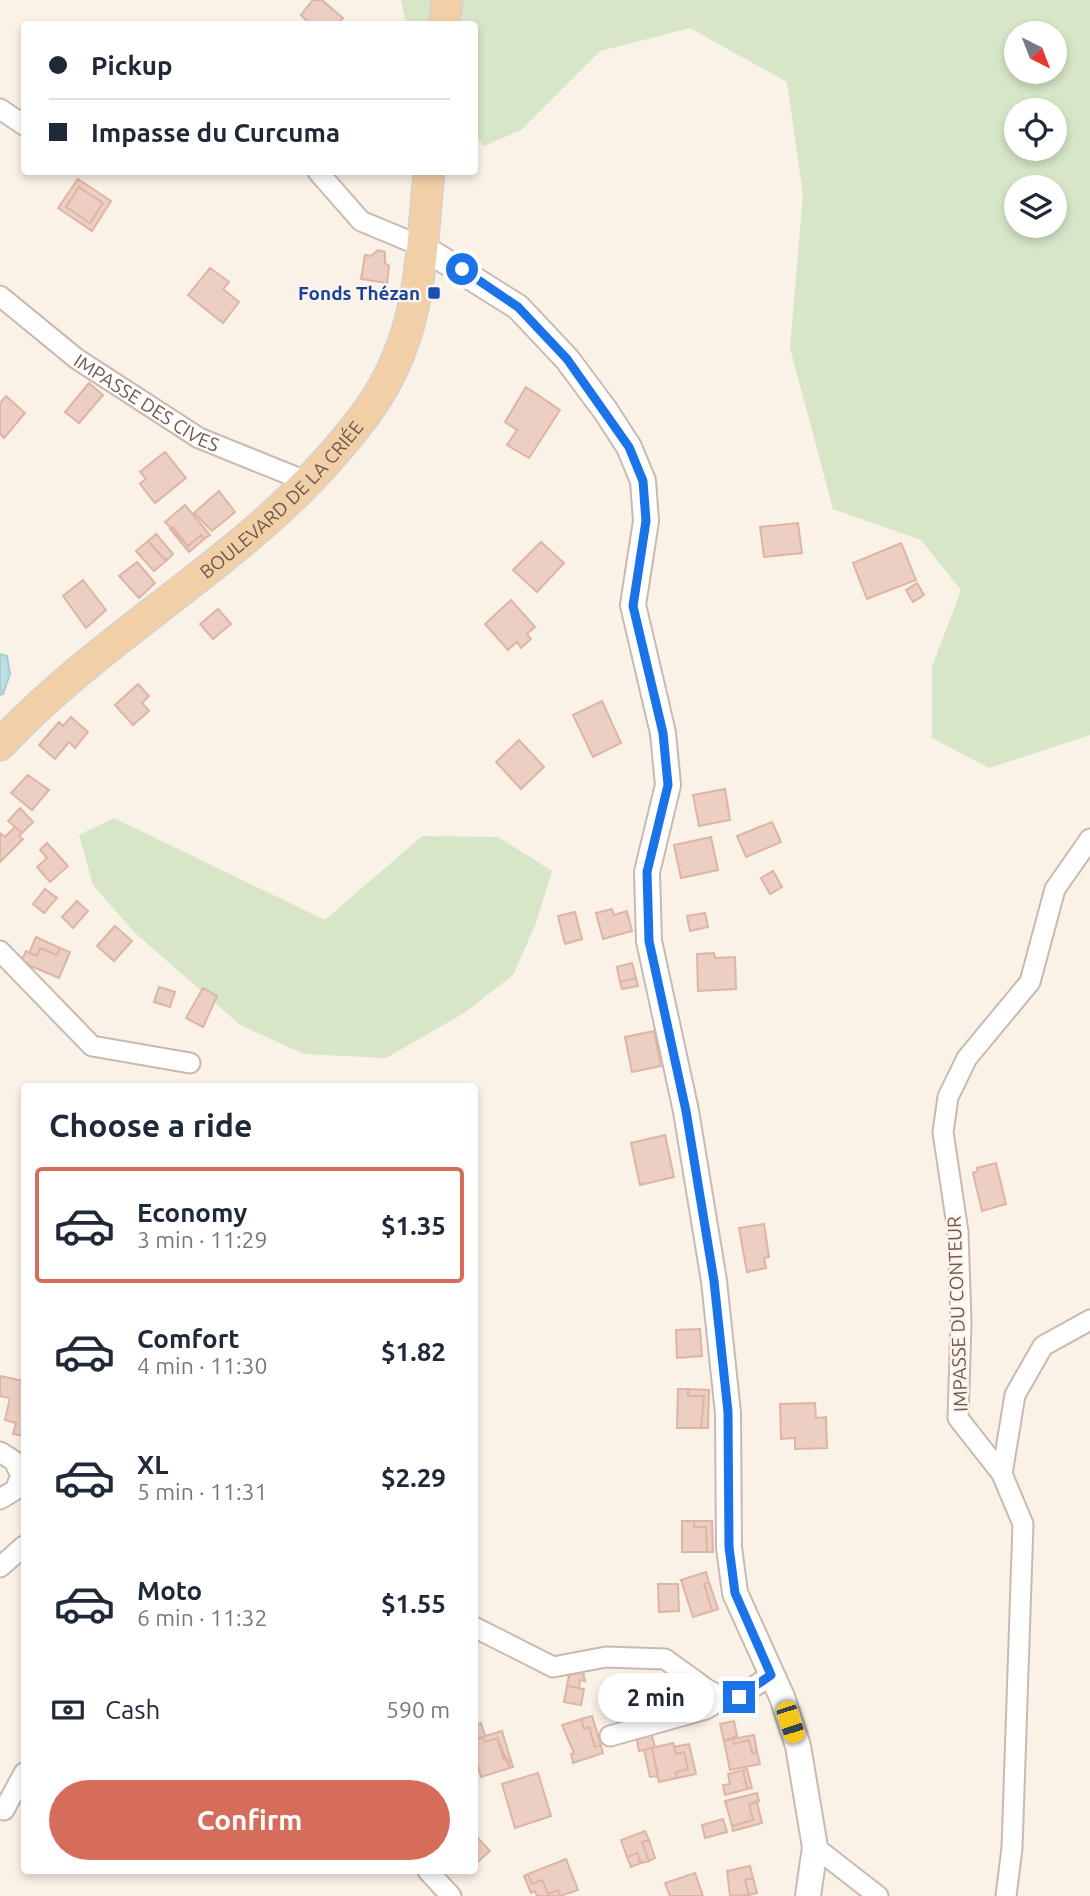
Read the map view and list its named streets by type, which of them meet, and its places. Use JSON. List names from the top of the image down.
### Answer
{
  "streets": {
    "main road": ["BOULEVARD DE LA CRIÉE"],
    "street": ["IMPASSE DES CIVES", "IMPASSE DU CONTEUR"]
  },
  "crossings": [
    ["IMPASSE DES CIVES", "BOULEVARD DE LA CRIÉE"]
  ],
  "places": {
    "transit": ["Fonds Thézan"]
  },
  "north": "bottom right",
  "page": {
    "banner": ["Pickup", "Impasse du Curcuma"],
    "heading": "Choose a ride",
    "list": [
      {
        "name": "Economy",
        "note": "3 min · 11:29",
        "value": "$1.35"
      },
      {
        "name": "Comfort",
        "note": "4 min · 11:30",
        "value": "$1.82"
      },
      {
        "name": "XL",
        "note": "5 min · 11:31",
        "value": "$2.29"
      },
      {
        "name": "Moto",
        "note": "6 min · 11:32",
        "value": "$1.55"
      }
    ],
    "pay": ["Cash", "590 m"],
    "bubble": "2 min",
    "buttons": "Confirm"
  }
}
